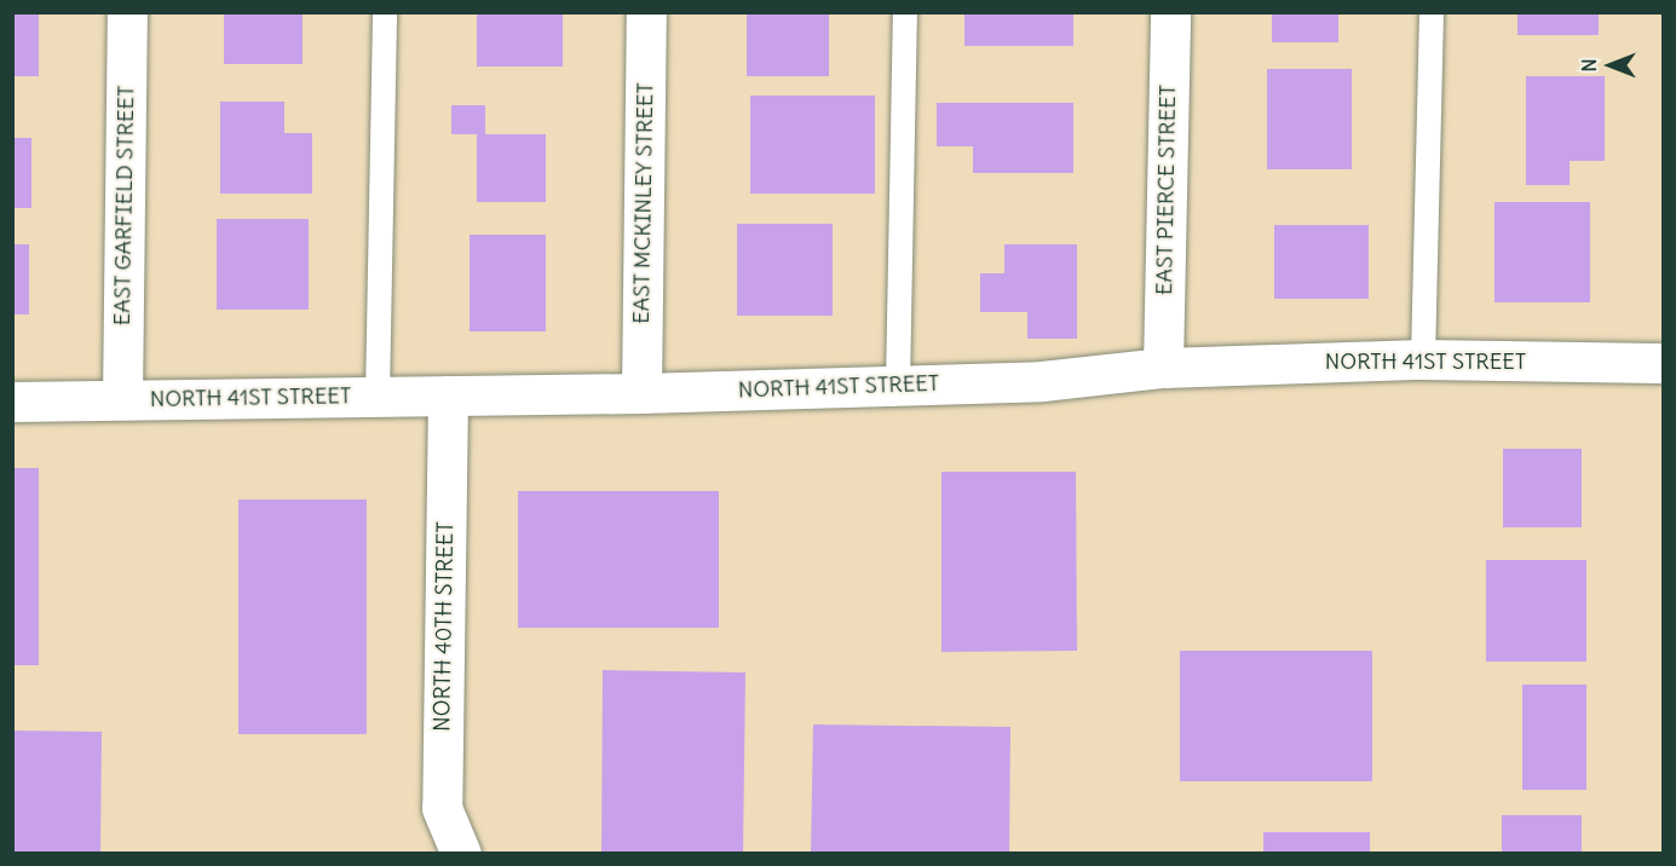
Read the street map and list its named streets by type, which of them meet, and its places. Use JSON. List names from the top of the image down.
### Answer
{
  "streets": {
    "street": [
      "EAST PIERCE STREET",
      "EAST MCKINLEY STREET",
      "EAST GARFIELD STREET",
      "NORTH 41ST STREET",
      "NORTH 40TH STREET"
    ]
  },
  "crossings": [
    ["EAST PIERCE STREET", "NORTH 41ST STREET"],
    ["EAST MCKINLEY STREET", "NORTH 41ST STREET"],
    ["EAST GARFIELD STREET", "NORTH 41ST STREET"],
    ["NORTH 41ST STREET", "NORTH 40TH STREET"]
  ],
  "north": "left"
}
